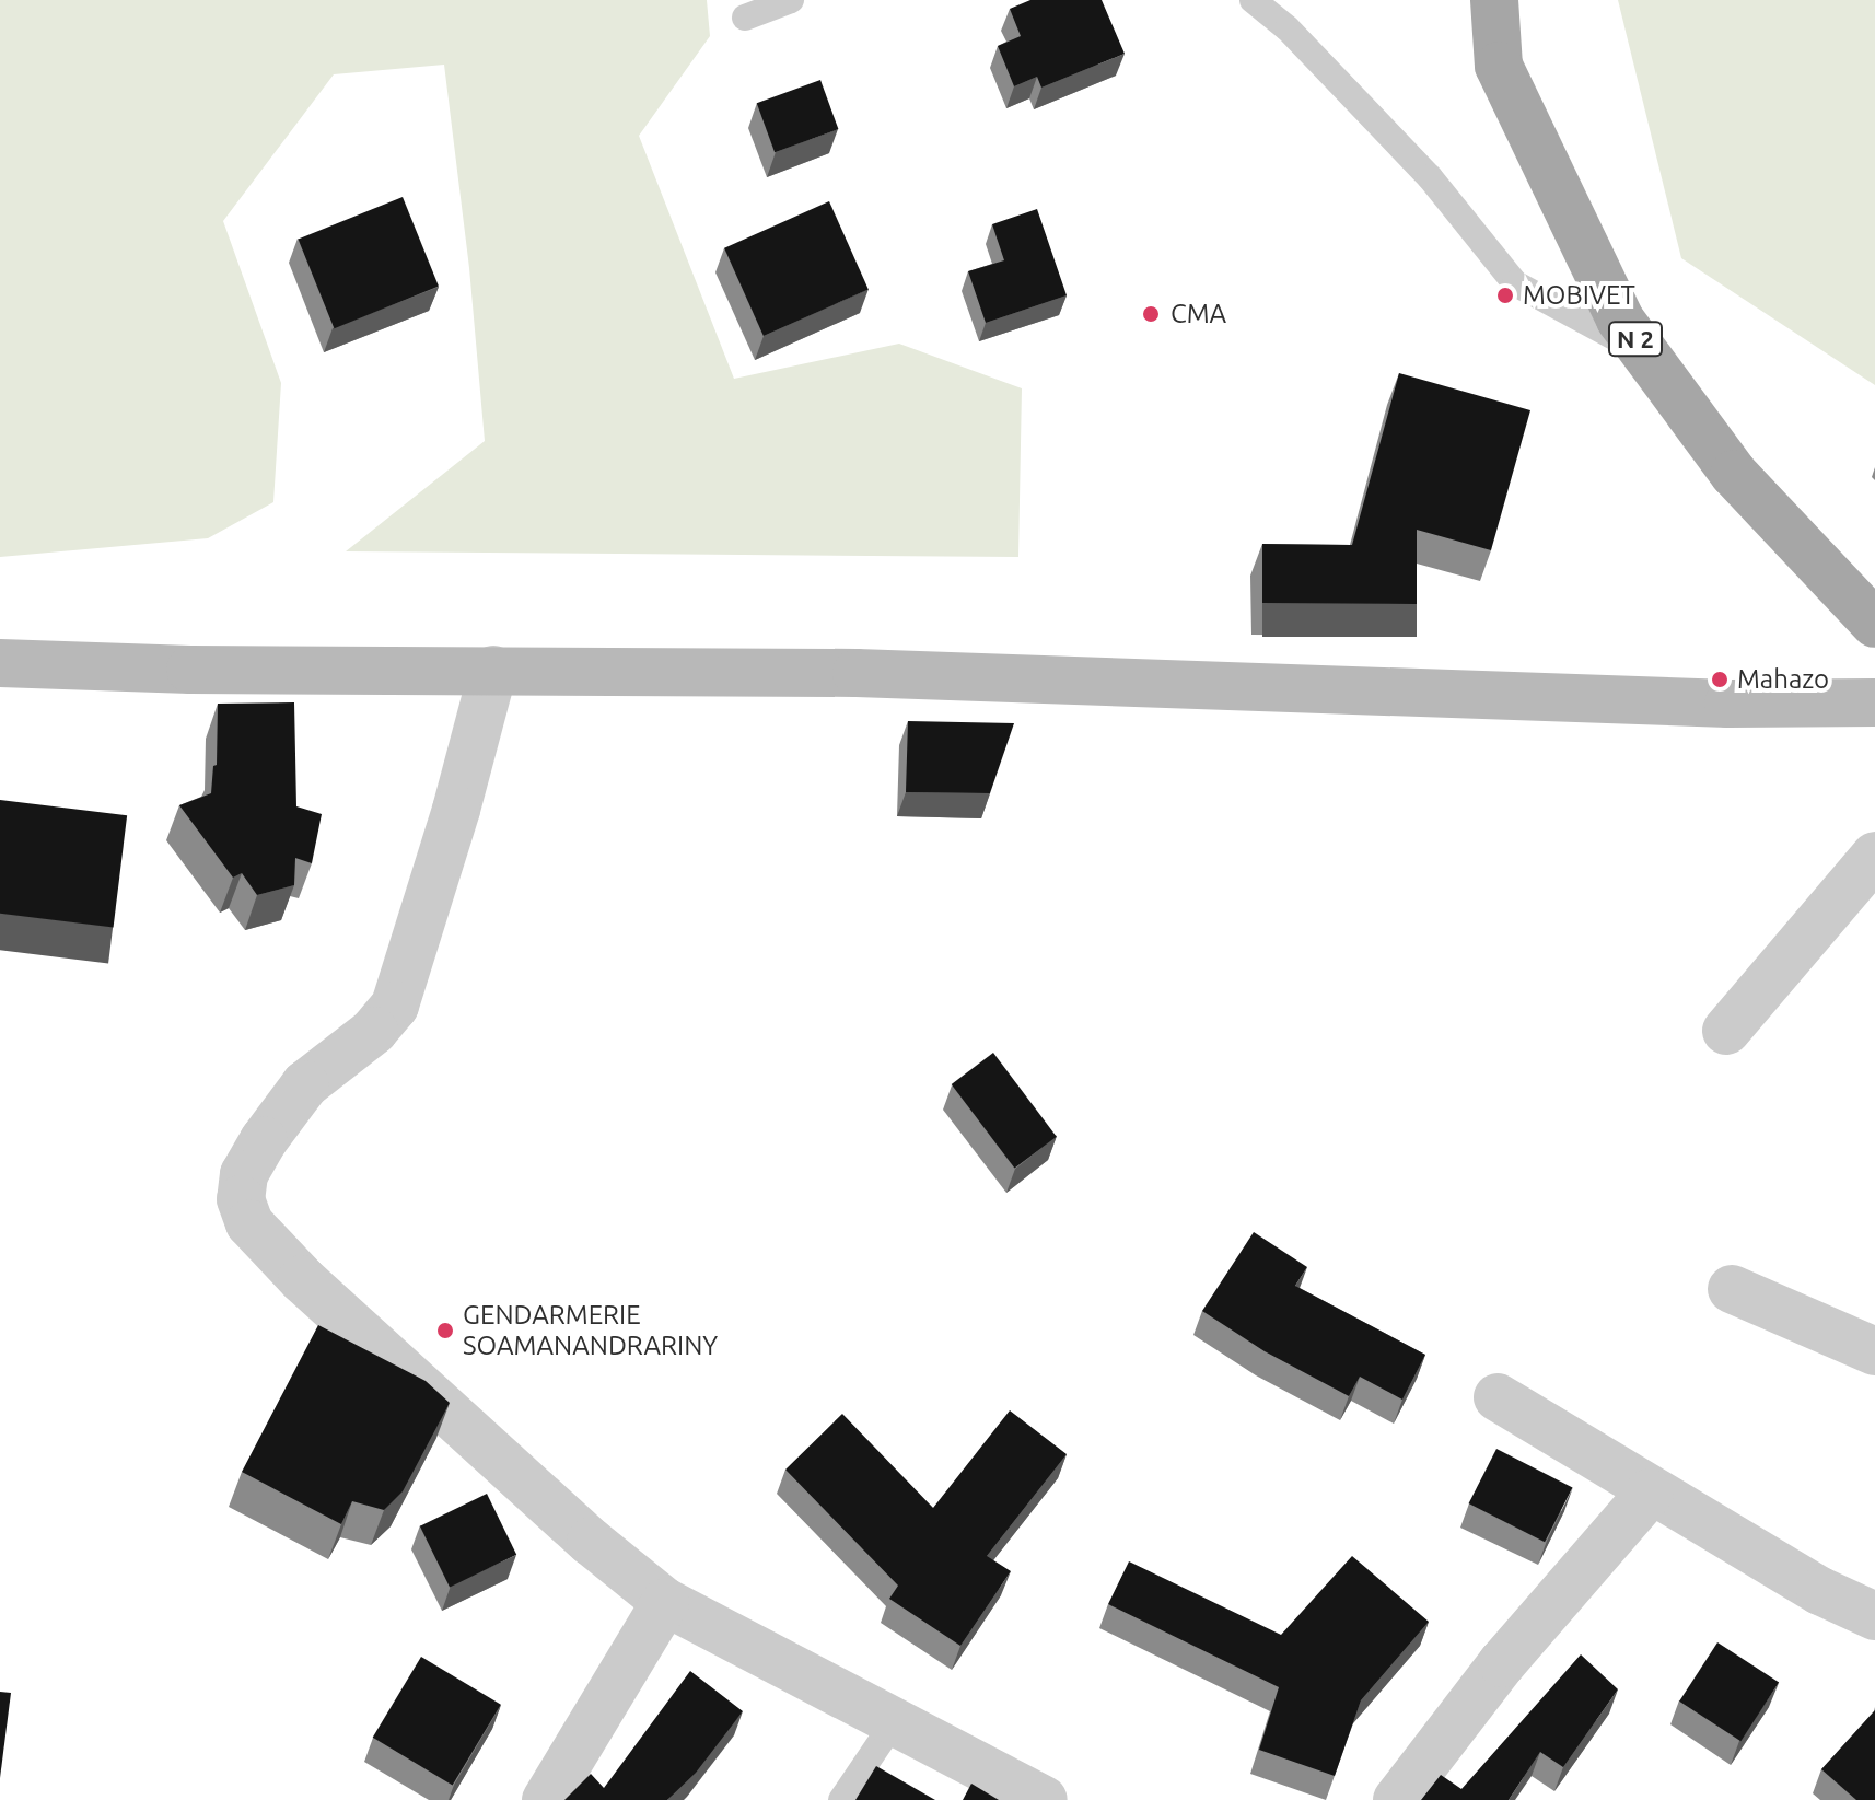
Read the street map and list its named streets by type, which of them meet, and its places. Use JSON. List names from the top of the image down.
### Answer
{
  "streets": {
    "main road": ["N 2"]
  },
  "places": [
    "MOBIVET",
    "CMA",
    "Mahazo",
    "GENDARMERIE SOAMANANDRARINY"
  ]
}
